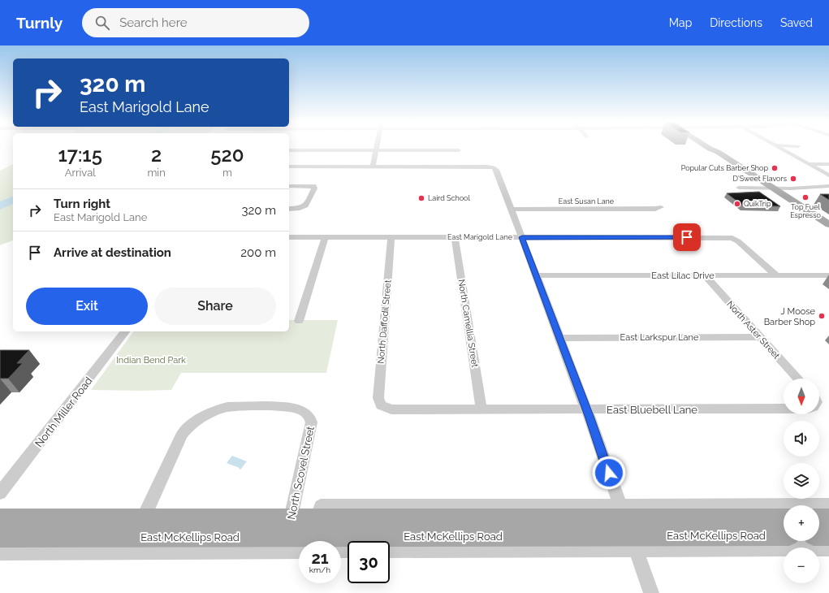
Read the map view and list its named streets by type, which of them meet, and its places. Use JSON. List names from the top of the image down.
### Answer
{
  "streets": {
    "main road": ["East McKellips Road"],
    "street": [
      "East Susan Lane",
      "East Marigold Lane",
      "East Lilac Drive",
      "North Daffodil Street",
      "North Camellia Street",
      "North Aster Street",
      "East Larkspur Lane",
      "East Bluebell Lane",
      "North Miller Road",
      "North Scovel Street"
    ]
  },
  "crossings": [
    ["East Marigold Lane", "East Lilac Drive"],
    ["East Marigold Lane", "North Daffodil Street"],
    ["East Marigold Lane", "North Camellia Street"],
    ["East Lilac Drive", "North Aster Street"],
    ["North Daffodil Street", "East Bluebell Lane"],
    ["North Camellia Street", "East Bluebell Lane"],
    ["North Aster Street", "East Larkspur Lane"],
    ["North Scovel Street", "East McKellips Road"]
  ],
  "parks": ["Indian Bend Park"],
  "places": [
    "Popular Cuts Barber Shop",
    "D'Sweet Flavors",
    "Top Fuel Espresso",
    "Laird School",
    "QuikTrip",
    "J Moose Barber Shop"
  ],
  "north": "bottom",
  "page": {
    "header": "Turnly",
    "search": "Search here",
    "nav": ["Map", "Directions", "Saved"],
    "turn": ["320 m", "East Marigold Lane"],
    "eta": [
      "17:15",
      "Arrival",
      "2",
      "min",
      "520",
      "m"
    ],
    "list": [
      {
        "name": "Turn right",
        "note": "East Marigold Lane",
        "value": "320 m"
      },
      {
        "name": "Arrive at destination",
        "value": "200 m"
      }
    ],
    "buttons": ["Exit", "Share"],
    "map_buttons": ["+", "−"],
    "speed": "21 km/h",
    "limit": "30"
  }
}
